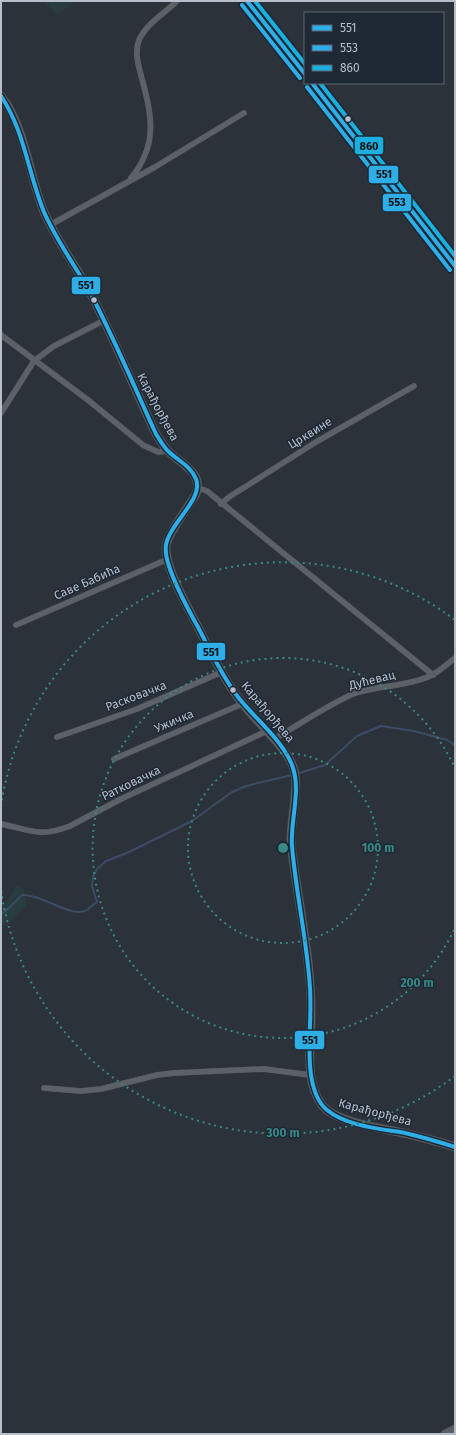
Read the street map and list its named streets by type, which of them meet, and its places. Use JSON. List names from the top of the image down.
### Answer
{
  "streets": {
    "street": [
      "Карађорђева",
      "Црквине",
      "Саве Бабића",
      "Дућевац",
      "Расковачка",
      "Ужичка",
      "Ратковачка"
    ]
  },
  "crossings": [
    ["Карађорђева", "Саве Бабића"],
    ["Карађорђева", "Дућевац"],
    ["Карађорђева", "Расковачка"],
    ["Карађорђева", "Ужичка"],
    ["Карађорђева", "Ратковачка"]
  ],
  "lines": ["transit line 551", "transit line 860", "transit line 553"],
  "legend": ["551", "553", "860"],
  "rings": ["100 m", "200 m", "300 m"]
}
